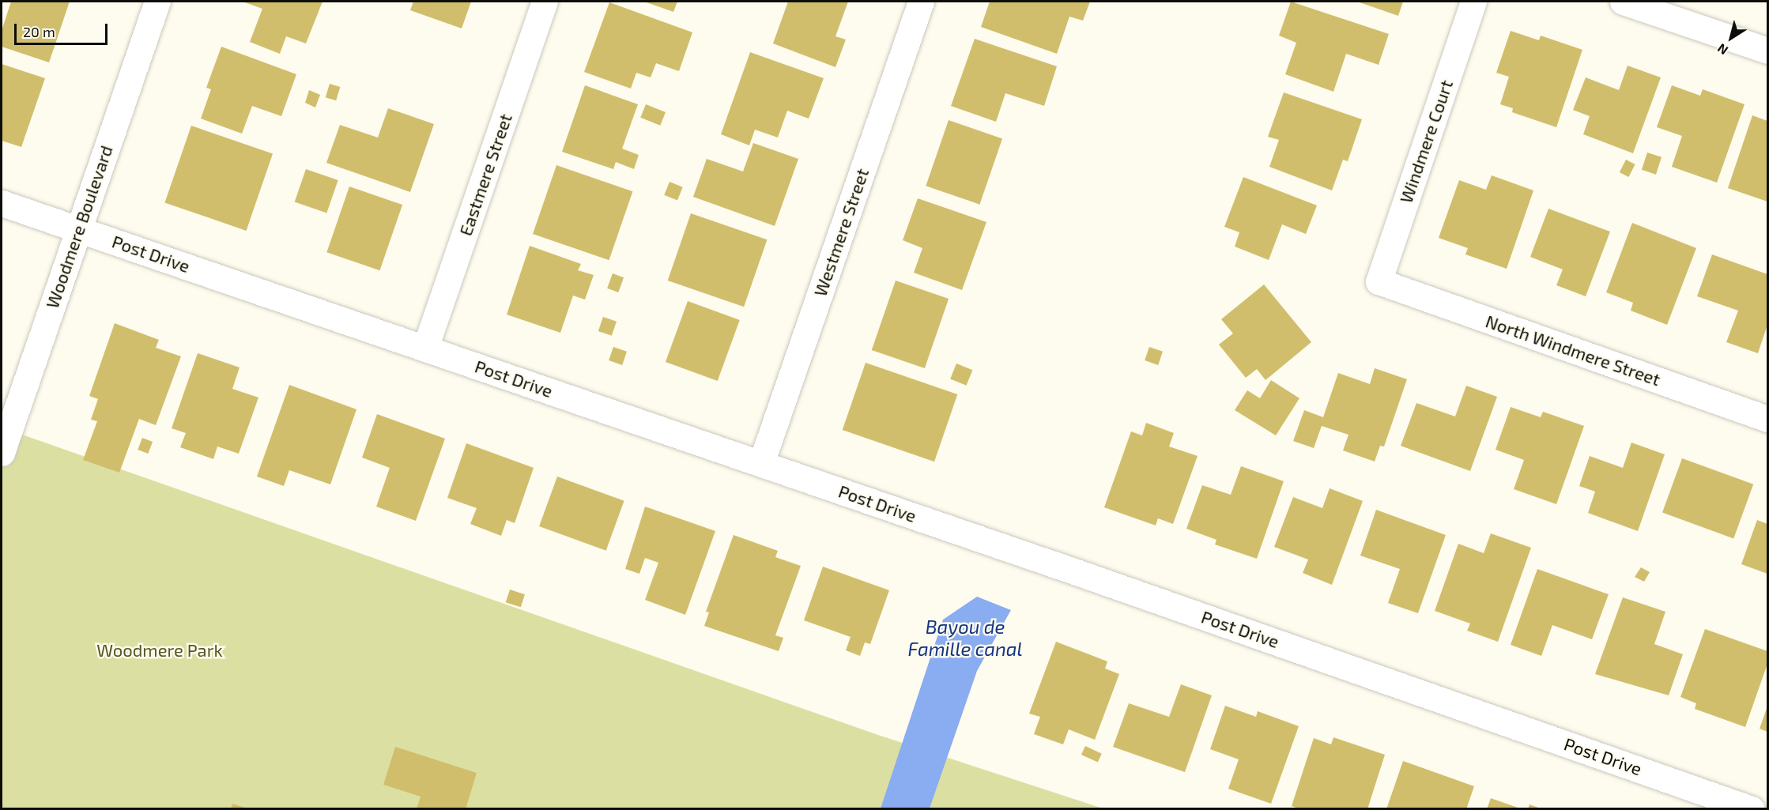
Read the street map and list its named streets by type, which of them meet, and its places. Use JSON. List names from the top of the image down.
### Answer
{
  "streets": {
    "street": [
      "Windmere Court",
      "Eastmere Street",
      "Woodmere Boulevard",
      "Westmere Street",
      "Post Drive",
      "North Windmere Street"
    ]
  },
  "crossings": [
    ["Windmere Court", "North Windmere Street"],
    ["Eastmere Street", "Post Drive"],
    ["Woodmere Boulevard", "Post Drive"],
    ["Westmere Street", "Post Drive"]
  ],
  "water": ["Bayou de Famille canal"],
  "parks": ["Woodmere Park"],
  "scale_bar": "20 m",
  "north": "bottom left"
}
